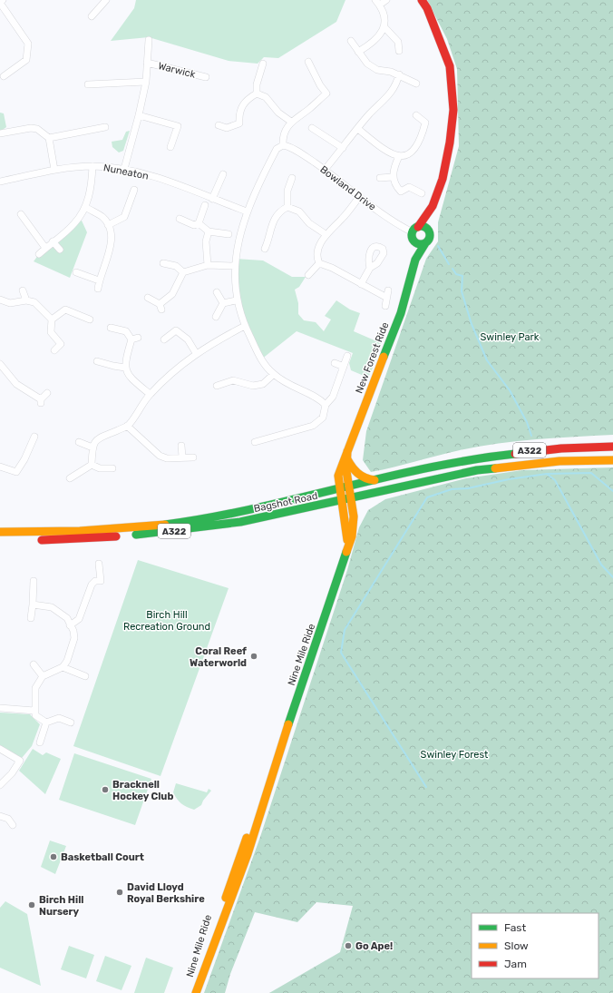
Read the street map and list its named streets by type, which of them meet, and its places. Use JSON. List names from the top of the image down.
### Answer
{
  "streets": {
    "main road": [
      "New Forest Ride",
      "A322",
      "Bagshot Road",
      "Nine Mile Ride"
    ],
    "street": ["Warwick", "Nuneaton", "Bowland Drive"]
  },
  "crossings": [
    ["Warwick", "Nuneaton"],
    ["Bowland Drive", "New Forest Ride"],
    ["New Forest Ride", "Bagshot Road"],
    ["New Forest Ride", "Nine Mile Ride"],
    ["A322", "Bagshot Road"],
    ["Bagshot Road", "Nine Mile Ride"]
  ],
  "parks": ["Swinley Park", "Birch Hill Recreation Ground", "Swinley Forest"],
  "places": [
    "Coral Reef Waterworld",
    "Bracknell Hockey Club",
    "Basketball Court",
    "David Lloyd Royal Berkshire",
    "Birch Hill Nursery",
    "Go Ape!"
  ],
  "legend": ["Fast", "Slow", "Jam"]
}
